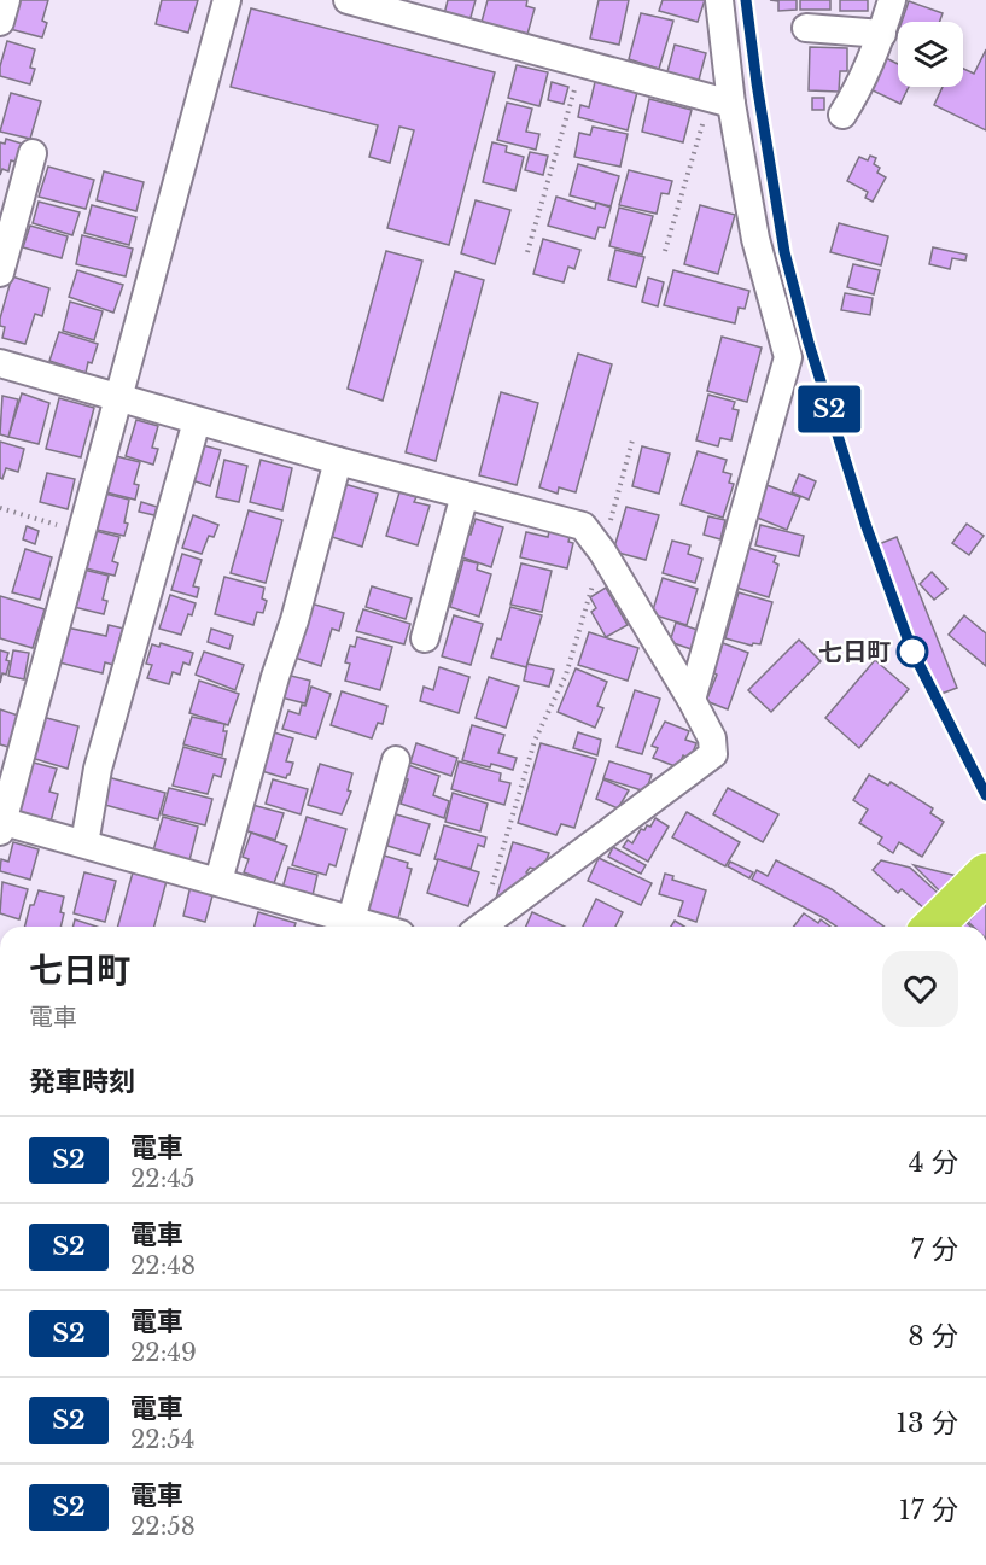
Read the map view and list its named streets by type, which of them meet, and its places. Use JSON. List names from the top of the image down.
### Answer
{
  "places": ["七日町"],
  "page": {
    "on_map": "S2",
    "heading": [
      ["七日町", "電車"],
      "発車時刻"
    ],
    "list": [
      {
        "mark": "S2",
        "name": "電車",
        "note": "22:45",
        "value": "4 分"
      },
      {
        "mark": "S2",
        "name": "電車",
        "note": "22:48",
        "value": "7 分"
      },
      {
        "mark": "S2",
        "name": "電車",
        "note": "22:49",
        "value": "8 分"
      },
      {
        "mark": "S2",
        "name": "電車",
        "note": "22:54",
        "value": "13 分"
      },
      {
        "mark": "S2",
        "name": "電車",
        "note": "22:58",
        "value": "17 分"
      }
    ]
  }
}
